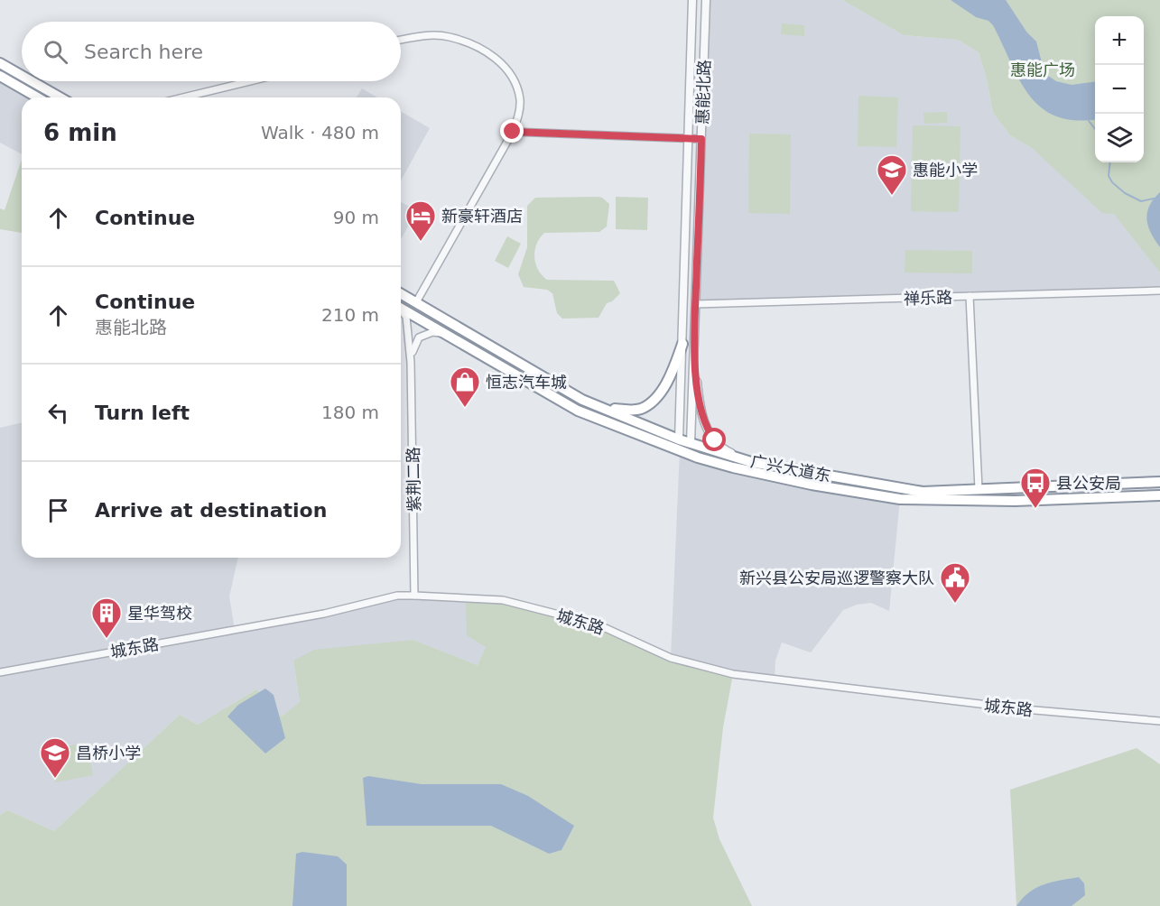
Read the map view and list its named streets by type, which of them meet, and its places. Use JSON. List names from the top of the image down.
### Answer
{
  "streets": {
    "highway": ["广兴大道东"],
    "street": [
      "惠能北路",
      "禅乐路",
      "紫荆二路",
      "城东路"
    ]
  },
  "crossings": [
    ["惠能北路", "禅乐路"],
    ["惠能北路", "广兴大道东"],
    ["广兴大道东", "紫荆二路"],
    ["紫荆二路", "城东路"]
  ],
  "parks": ["惠能广场"],
  "places": {
    "school or university": ["惠能小学", "昌桥小学"],
    "hotel": ["新豪轩酒店"],
    "shop": ["恒志汽车城"],
    "bus stop": ["县公安局"],
    "public building": ["新兴县公安局巡逻警察大队"],
    "building": ["星华驾校"]
  },
  "page": {
    "map_buttons": ["+", "−"],
    "search": "Search here",
    "heading": ["6 min", "Walk · 480 m"],
    "list": [
      ["Continue", "90 m"],
      ["Continue", "惠能北路", "210 m"],
      ["Turn left", "180 m"],
      "Arrive at destination"
    ]
  }
}
